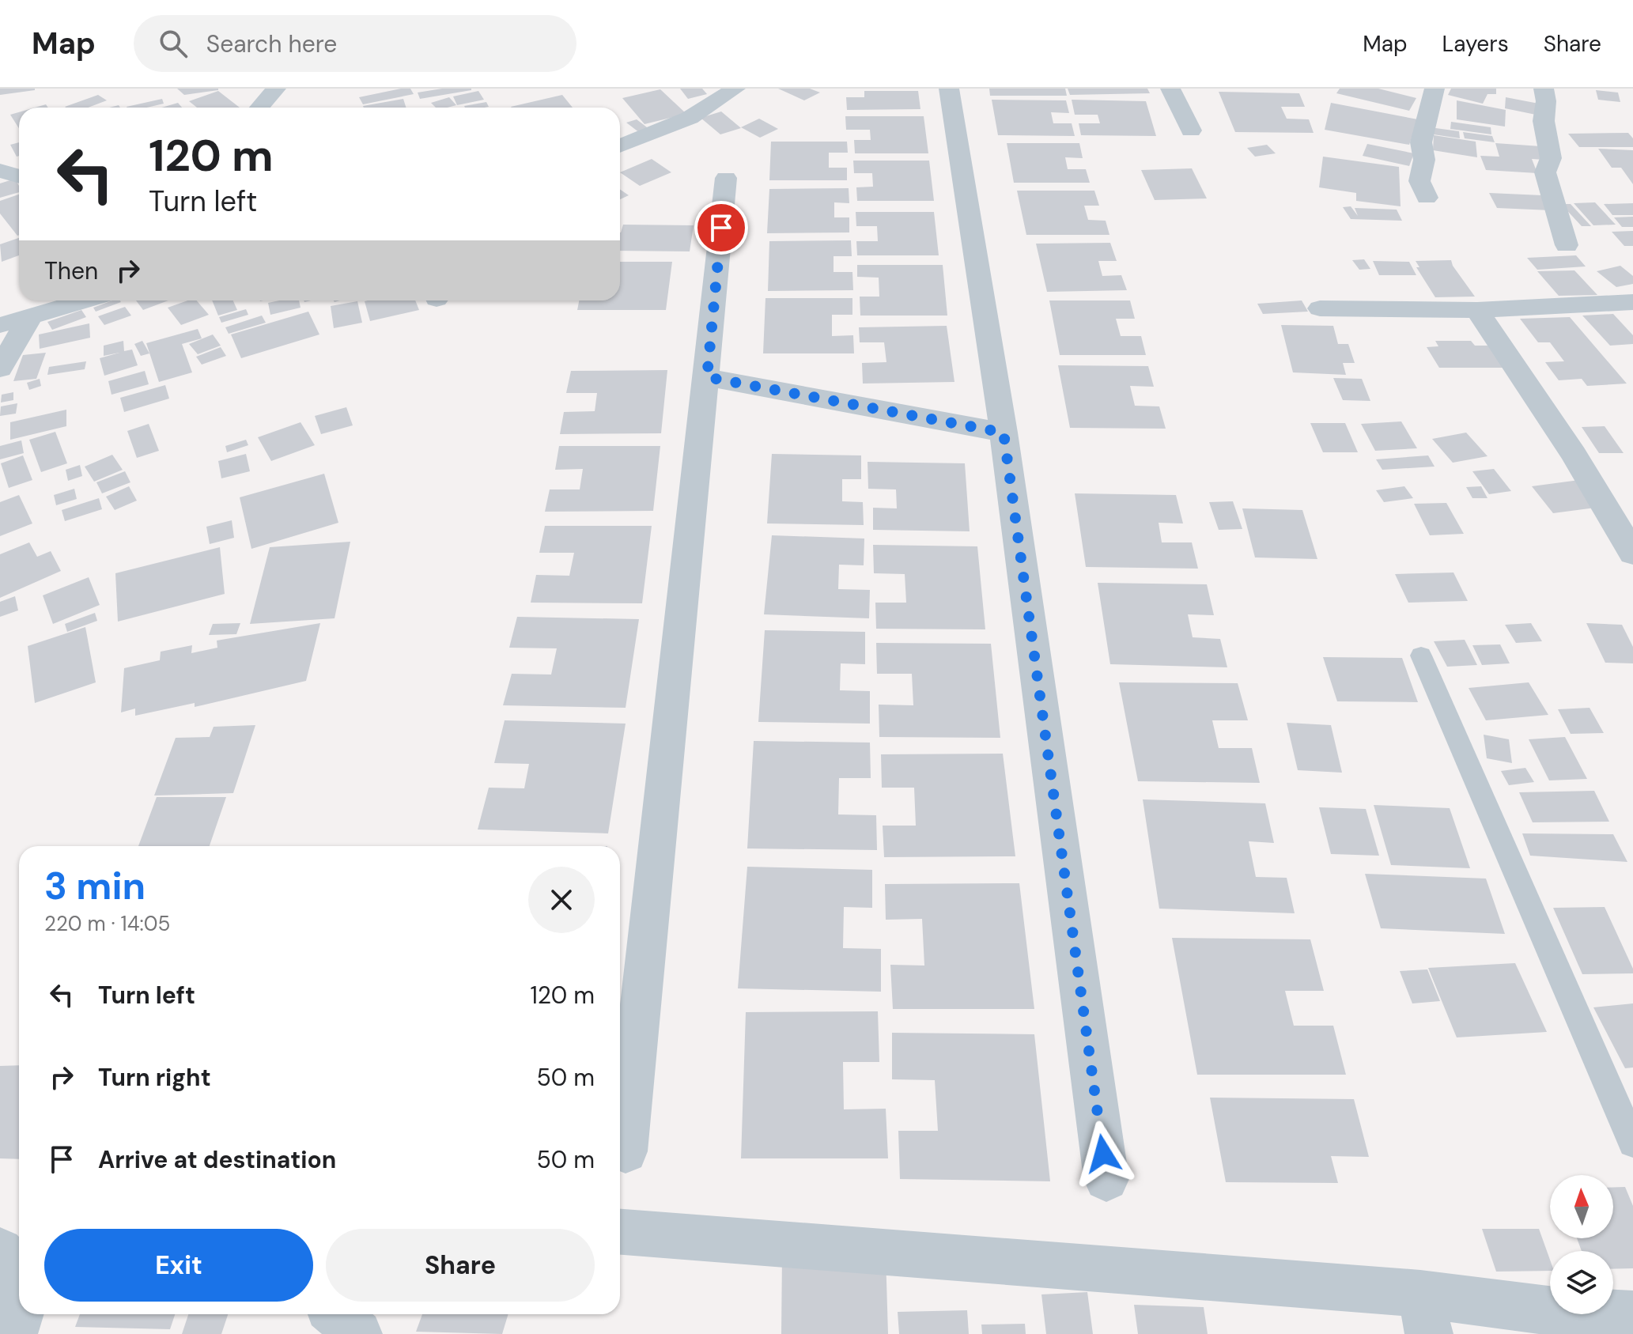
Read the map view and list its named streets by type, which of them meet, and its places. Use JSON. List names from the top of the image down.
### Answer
{
  "north": "top",
  "page": {
    "header": "Map",
    "search": "Search here",
    "nav": ["Map", "Layers", "Share"],
    "turn": ["120 m", "Turn left"],
    "then": "Then",
    "heading": ["3 min", "220 m · 14:05"],
    "list": [
      {
        "name": "Turn left",
        "value": "120 m"
      },
      {
        "name": "Turn right",
        "value": "50 m"
      },
      {
        "name": "Arrive at destination",
        "value": "50 m"
      }
    ],
    "buttons": ["Exit", "Share"]
  }
}
